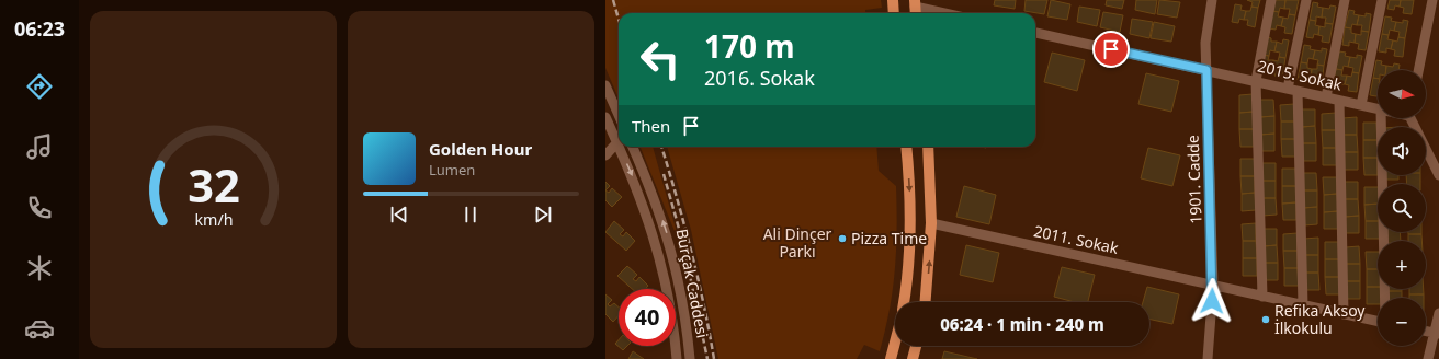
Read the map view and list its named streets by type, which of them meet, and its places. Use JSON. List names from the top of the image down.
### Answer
{
  "streets": {
    "street": [
      "2015. Sokak",
      "1901. Cadde",
      "2011. Sokak",
      "Burçak Caddesi"
    ]
  },
  "crossings": [
    ["2015. Sokak", "1901. Cadde"],
    ["1901. Cadde", "2011. Sokak"]
  ],
  "parks": ["Ali Dinçer Parkı"],
  "places": ["Pizza Time", "Refika Aksoy İlkokulu"],
  "north": "right",
  "page": {
    "tabs": "06:23",
    "turn": ["170 m", "2016. Sokak"],
    "map_buttons": ["+", "−"],
    "then": "Then",
    "song": ["Golden Hour", "Lumen"],
    "limit": "40",
    "trip": "06:24 · 1 min · 240 m",
    "gauge": ["32", "km/h"]
  }
}
